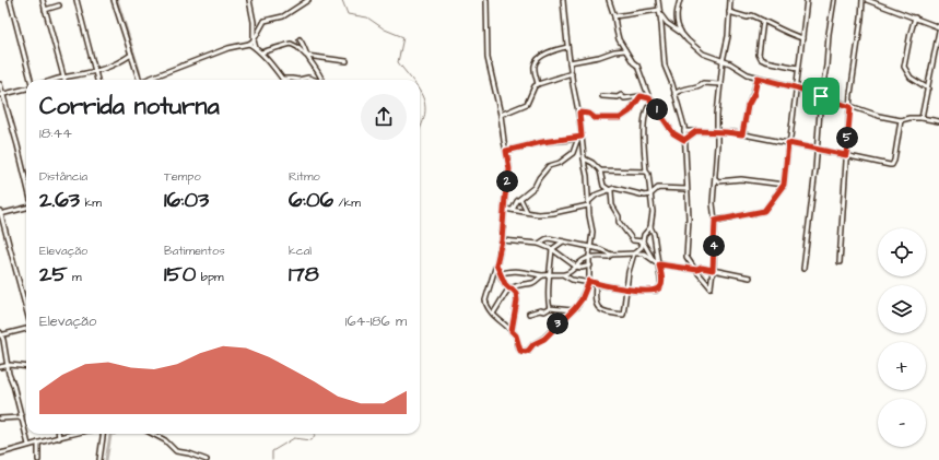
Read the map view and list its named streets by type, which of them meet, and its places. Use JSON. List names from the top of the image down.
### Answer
{
  "page": {
    "heading": ["Corrida noturna", "18:44"],
    "pins": [
      "1",
      "5",
      "2",
      "4",
      "3"
    ],
    "stats": [
      ["Distância", "2.63 km"],
      ["Tempo", "16:03"],
      ["Ritmo", "6:06 /km"],
      ["Elevação", "25 m"],
      ["Batimentos", "150 bpm"],
      ["kcal", "178"]
    ],
    "map_buttons": ["+", "−"],
    "chart": ["Elevação", "164–186 m"]
  }
}
